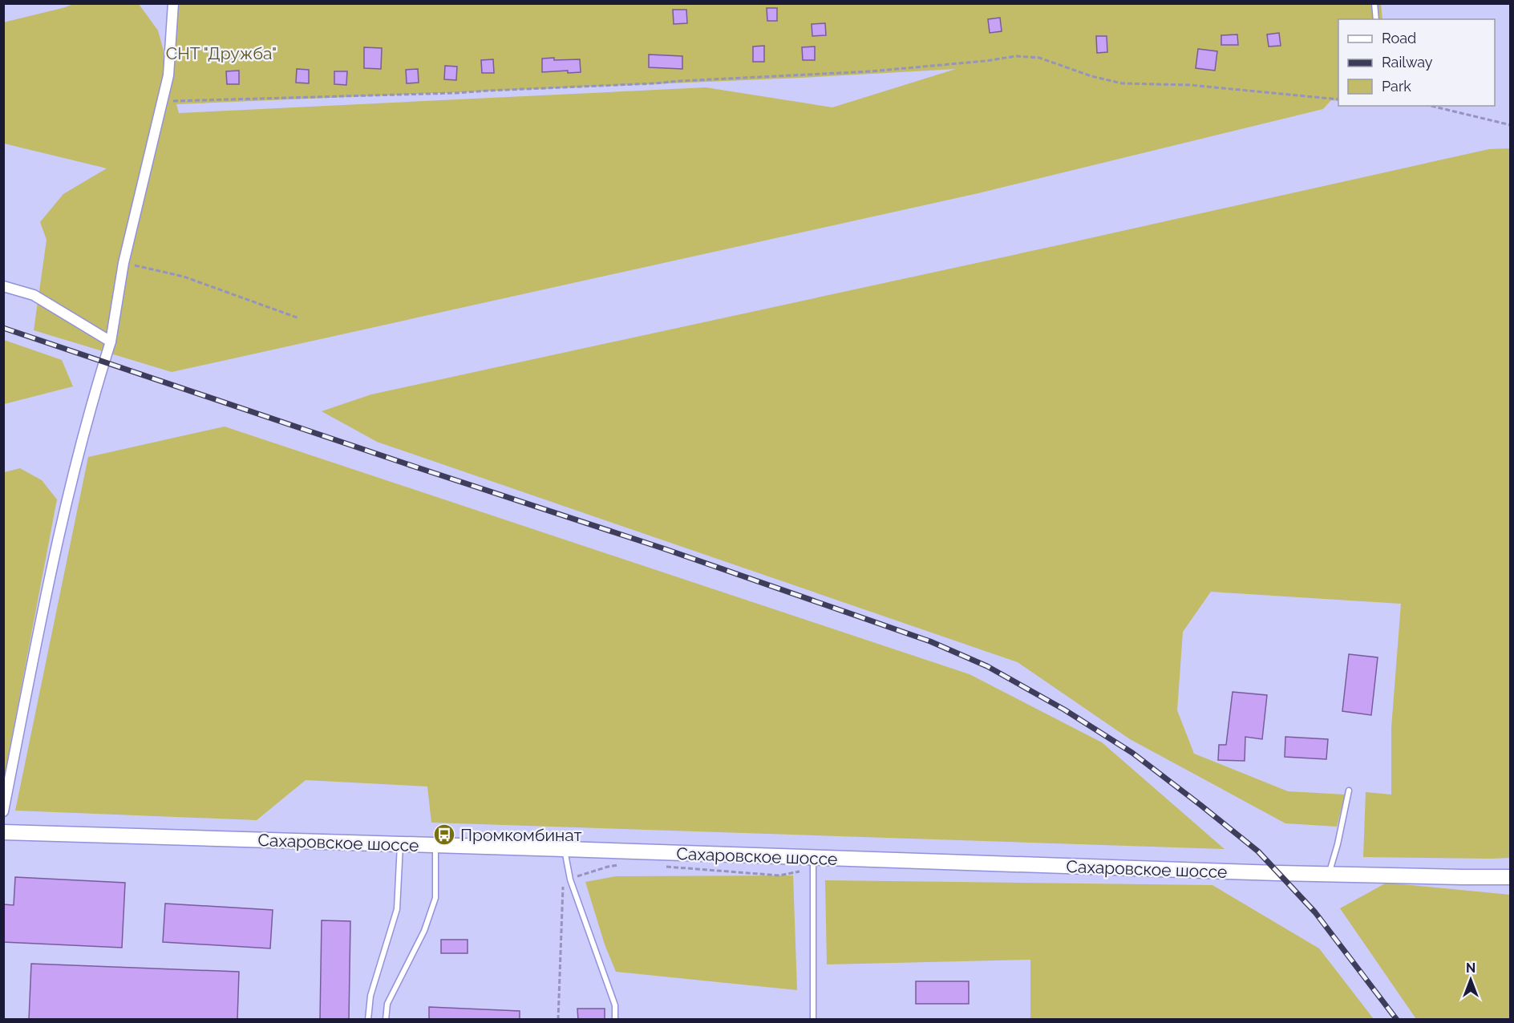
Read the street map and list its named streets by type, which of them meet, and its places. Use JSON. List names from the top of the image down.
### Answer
{
  "streets": {
    "main road": ["Сахаровское шоссе"]
  },
  "parks": ["СНТ \"Дружба\""],
  "places": {
    "bus stop": ["Промкомбинат"]
  },
  "legend": ["Road", "Railway", "Park"],
  "north": "top"
}
